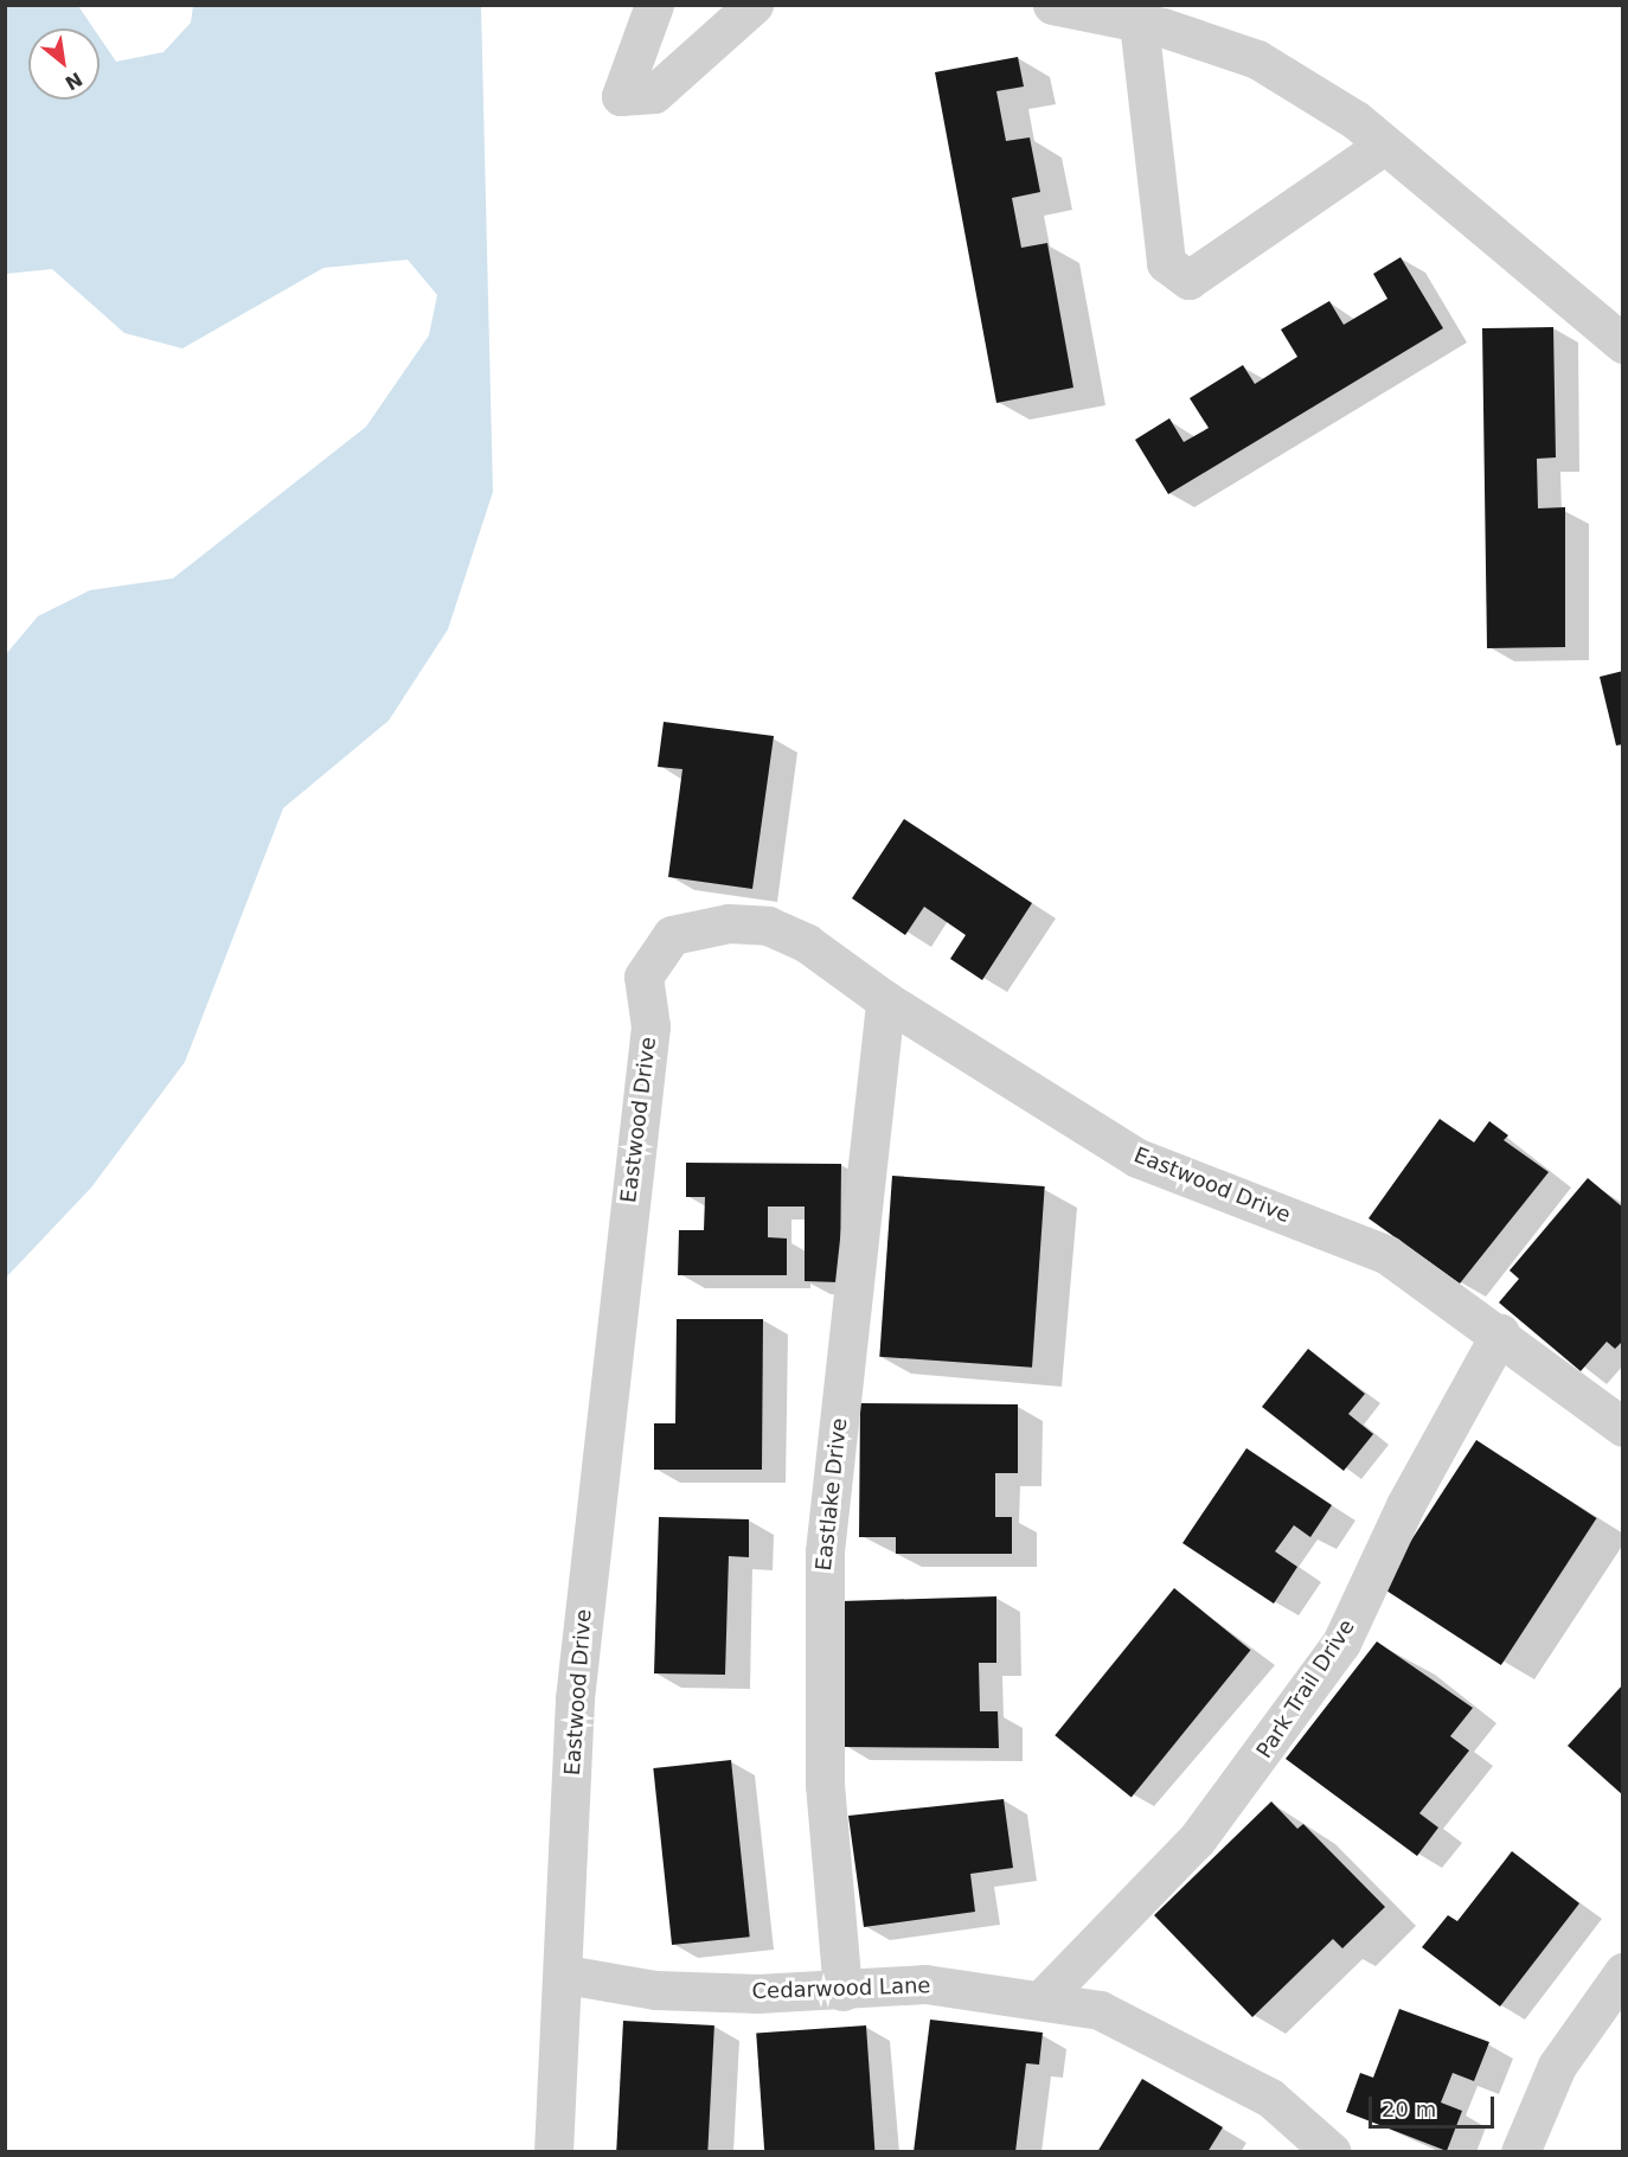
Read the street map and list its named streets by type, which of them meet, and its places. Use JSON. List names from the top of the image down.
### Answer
{
  "streets": {
    "street": [
      "Eastwood Drive",
      "Eastlake Drive",
      "Park Trail Drive",
      "Cedarwood Lane"
    ]
  },
  "crossings": [
    ["Eastwood Drive", "Eastlake Drive"],
    ["Eastwood Drive", "Park Trail Drive"],
    ["Eastwood Drive", "Cedarwood Lane"],
    ["Eastlake Drive", "Cedarwood Lane"],
    ["Park Trail Drive", "Cedarwood Lane"]
  ],
  "scale_bar": "20 m",
  "north": "bottom right"
}
